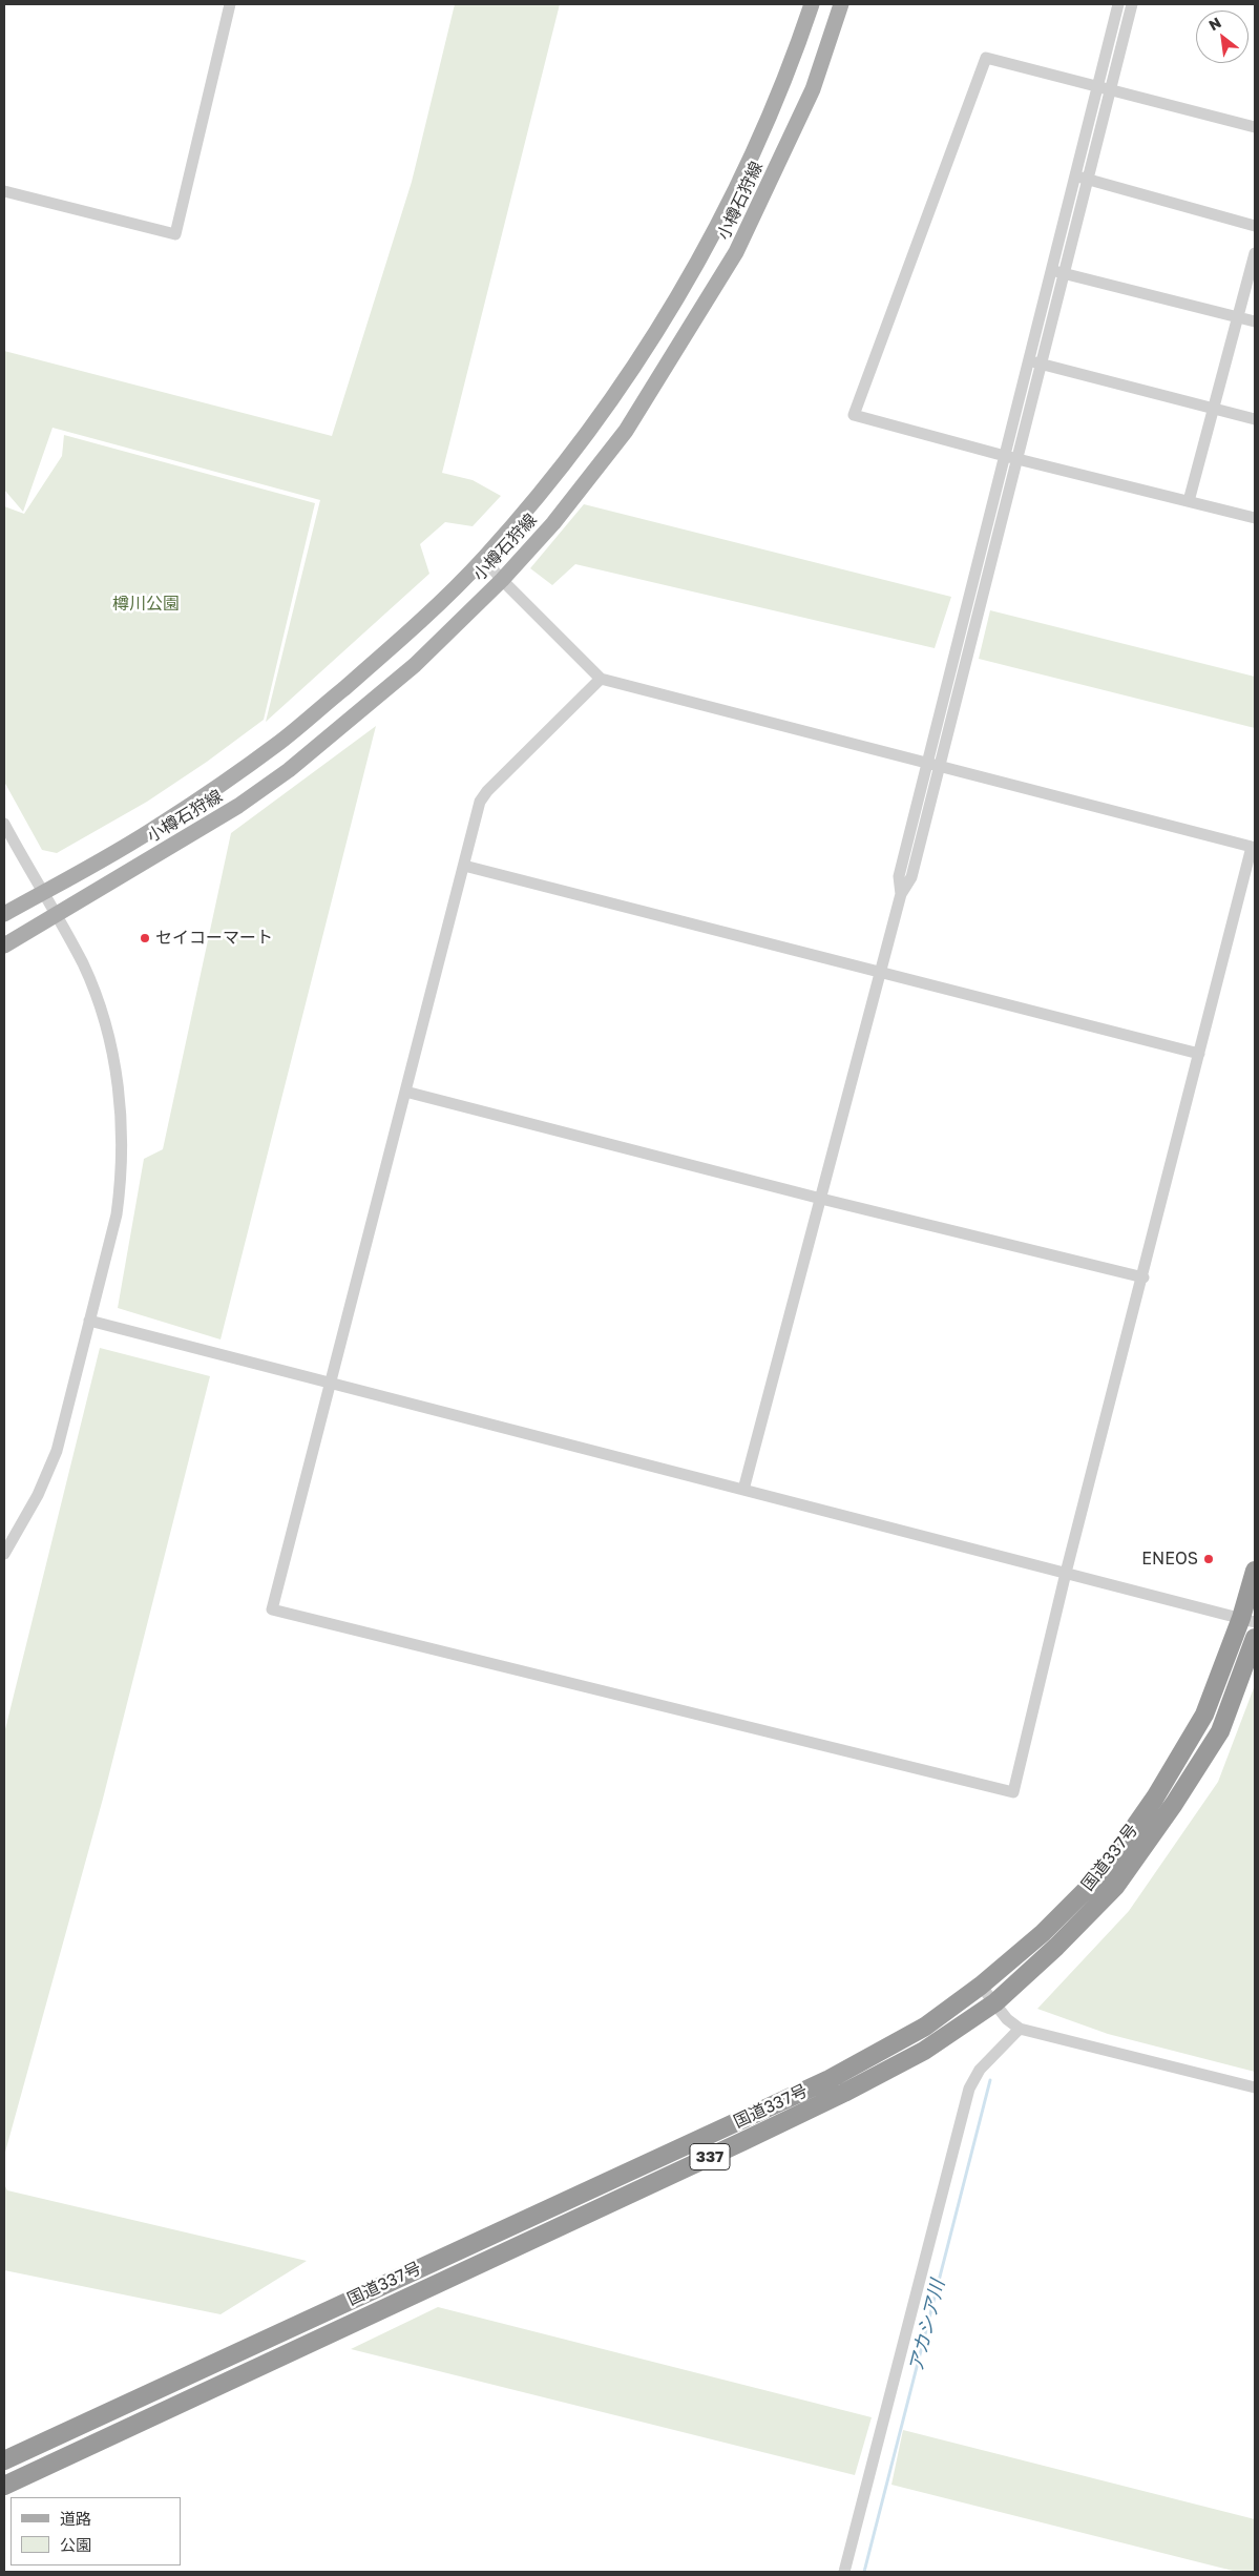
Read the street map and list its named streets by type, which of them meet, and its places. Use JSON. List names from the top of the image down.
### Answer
{
  "streets": {
    "highway": ["国道337号", "337"],
    "main road": ["小樽石狩線"]
  },
  "water": ["アカシア川"],
  "parks": ["樽川公園"],
  "places": ["セイコーマート", "ENEOS"],
  "legend": ["道路", "公園"],
  "north": "top left"
}
